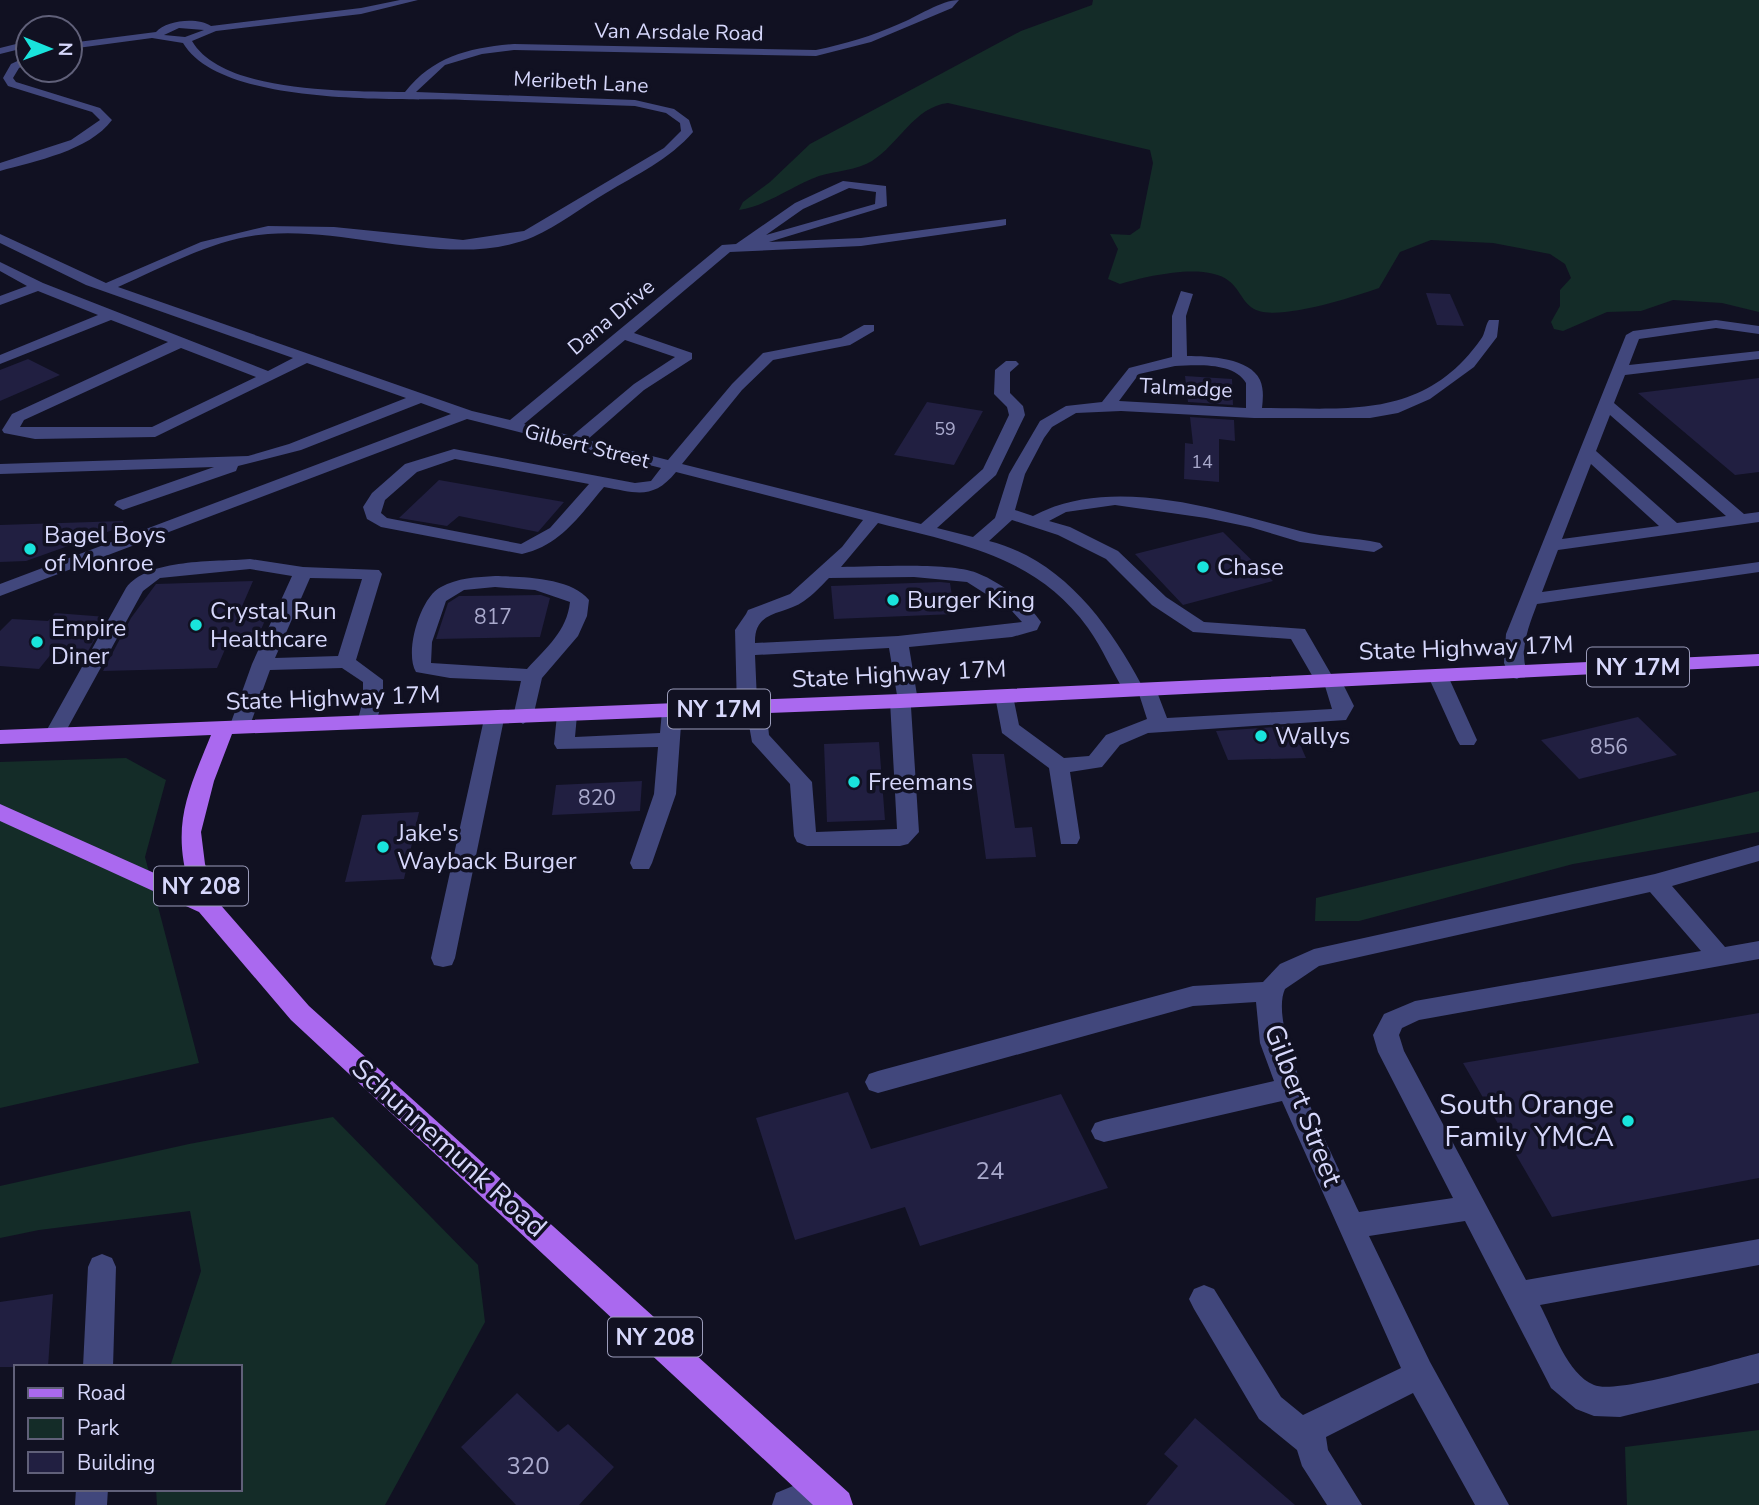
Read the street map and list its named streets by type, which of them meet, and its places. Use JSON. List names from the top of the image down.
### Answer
{
  "streets": {
    "main road": [
      "State Highway 17M",
      "NY 17M",
      "NY 208",
      "Schunnemunk Road"
    ],
    "street": [
      "Van Arsdale Road",
      "Meribeth Lane",
      "Dana Drive",
      "Talmadge",
      "Gilbert Street"
    ]
  },
  "crossings": [
    ["Van Arsdale Road", "Meribeth Lane"],
    ["Meribeth Lane", "Gilbert Street"],
    ["Dana Drive", "Gilbert Street"],
    ["Talmadge", "Gilbert Street"],
    ["Gilbert Street", "State Highway 17M"],
    ["State Highway 17M", "Schunnemunk Road"]
  ],
  "places": [
    "Bagel Boys of Monroe",
    "Chase",
    "Burger King",
    "Crystal Run Healthcare",
    "Empire Diner",
    "Wallys",
    "Freemans",
    "Jake's Wayback Burger",
    "South Orange Family YMCA"
  ],
  "house_numbers": [
    "59",
    "14",
    "817",
    "856",
    "820",
    "24",
    "320"
  ],
  "legend": ["Road", "Park", "Building"],
  "north": "right"
}
